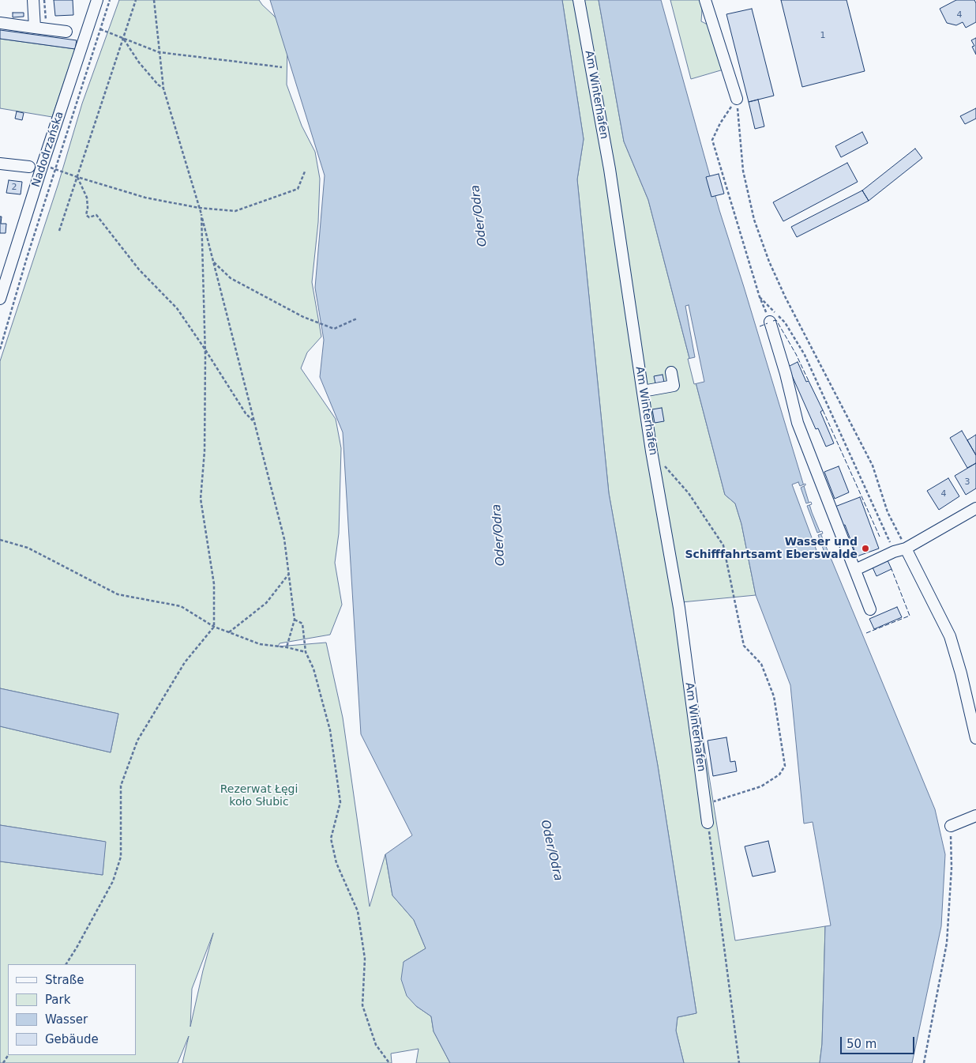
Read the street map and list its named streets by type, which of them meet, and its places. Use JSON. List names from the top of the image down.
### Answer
{
  "streets": {
    "street": ["Am Winterhafen", "Nadodrzańska"]
  },
  "water": ["Oder/Odra"],
  "parks": ["Rezerwat Łęgi koło Słubic"],
  "places": ["Wasser und Schifffahrtsamt Eberswalde"],
  "house_numbers": [
    "4",
    "1",
    "2",
    "3",
    "4"
  ],
  "legend": [
    "Straße",
    "Park",
    "Wasser",
    "Gebäude"
  ],
  "scale_bar": "50 m"
}
